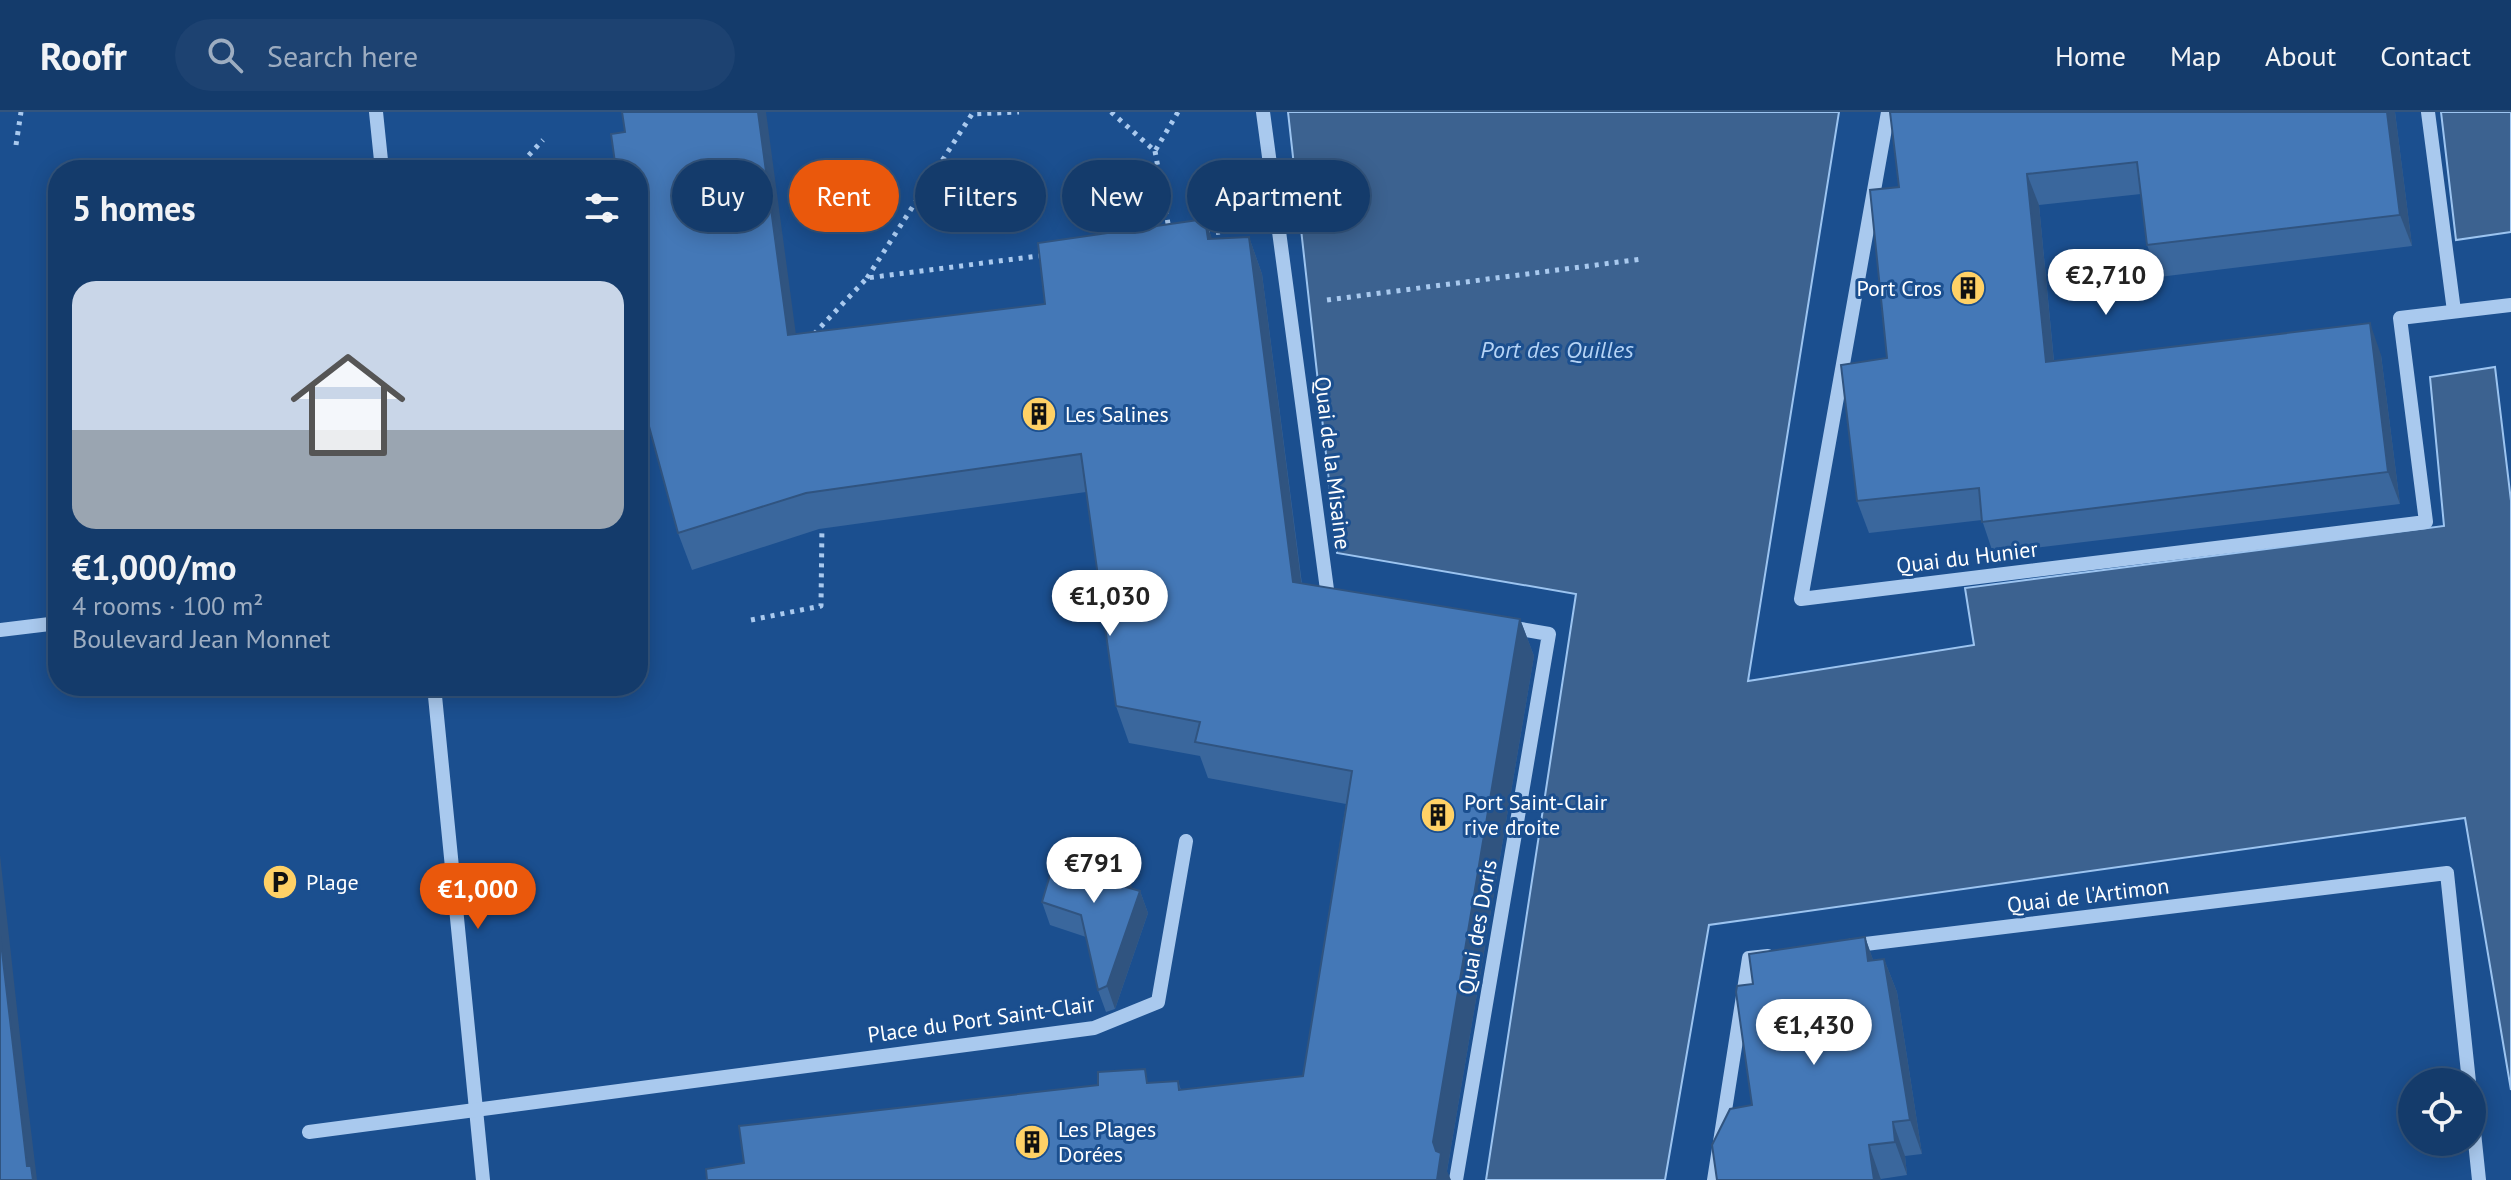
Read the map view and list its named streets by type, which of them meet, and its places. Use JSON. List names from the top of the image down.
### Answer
{
  "streets": {
    "street": [
      "Quai de la Misaine",
      "Quai du Hunier",
      "Quai de l'Artimon",
      "Quai des Doris",
      "Place du Port Saint-Clair"
    ]
  },
  "water": ["Port des Quilles"],
  "places": {
    "building": [
      "Port Cros",
      "Les Salines",
      "Port Saint-Clair rive droite",
      "Les Plages Dorées"
    ],
    "parking": ["Plage"]
  },
  "page": {
    "header": "Roofr",
    "search": "Search here",
    "nav": [
      "Home",
      "Map",
      "About",
      "Contact"
    ],
    "chip": [
      "Buy",
      "Rent",
      "Filters",
      "New",
      "Apartment"
    ],
    "heading": "5 homes",
    "price": [
      "€2,710",
      "€1,030",
      "€791",
      "€1,000",
      "€1,430"
    ],
    "list": [
      {
        "name": "€1,000/mo",
        "note": "4 rooms · 100 m² · Boulevard Jean Monnet"
      }
    ]
  }
}
